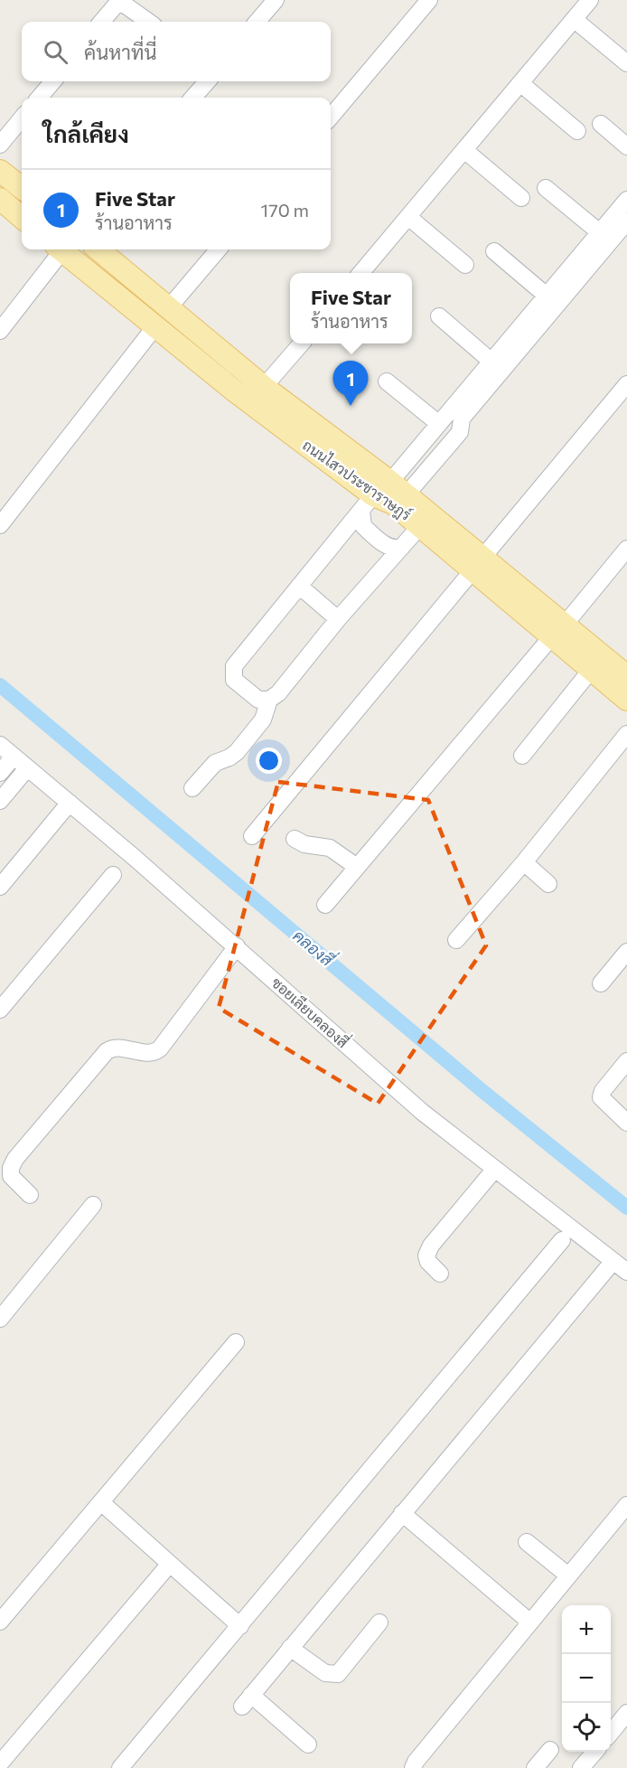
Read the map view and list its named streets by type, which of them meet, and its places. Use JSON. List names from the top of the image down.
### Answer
{
  "streets": {
    "main road": ["ถนนไสวประชาราษฎร์"],
    "street": ["ซอยเลียบคลองสี่"]
  },
  "water": ["คลองสี่"],
  "page": {
    "search": "ค้นหาที่นี่",
    "heading": "ใกล้เคียง",
    "list": [
      {
        "mark": "1",
        "name": "Five Star",
        "note": "ร้านอาหาร",
        "value": "170 m"
      }
    ],
    "popup": ["Five Star", "ร้านอาหาร"],
    "pins": "1",
    "map_buttons": ["+", "−"]
  }
}
